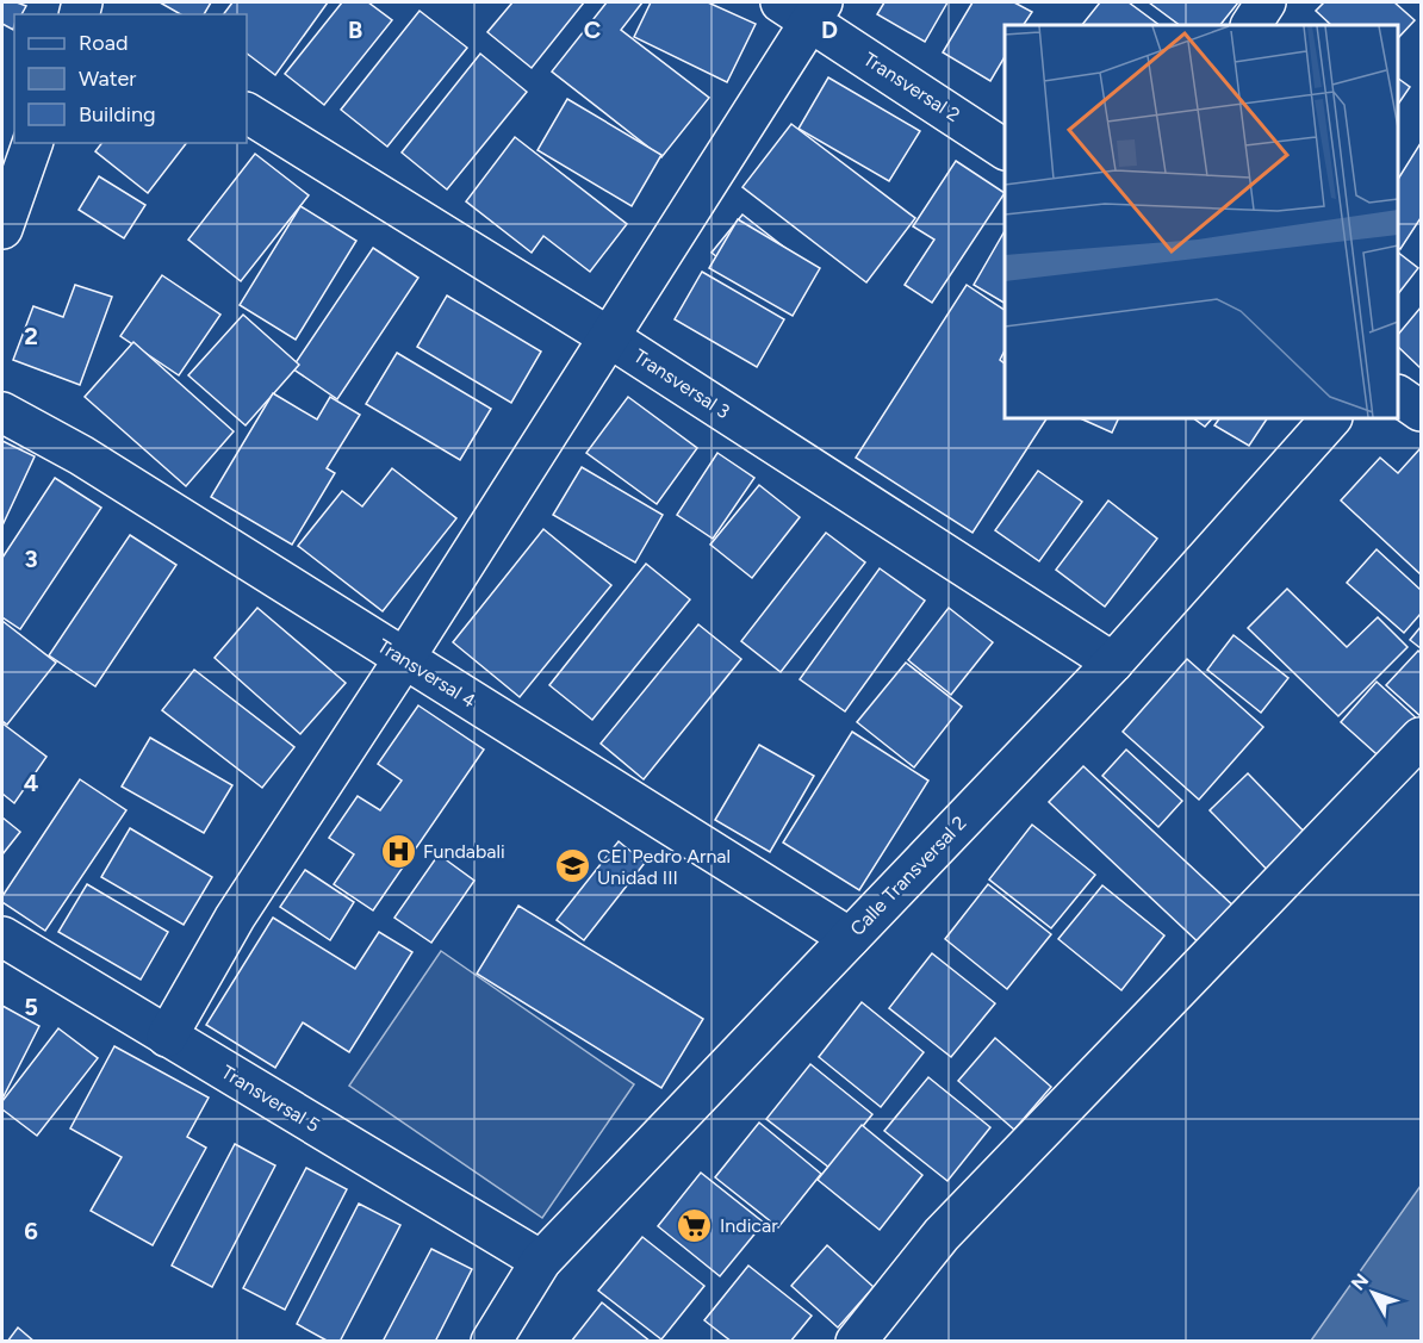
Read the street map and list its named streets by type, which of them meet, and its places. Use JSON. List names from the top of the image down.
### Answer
{
  "streets": {
    "street": [
      "Transversal 2",
      "Transversal 3",
      "Transversal 4",
      "Calle Transversal 2",
      "Transversal 5"
    ]
  },
  "crossings": [
    ["Transversal 3", "Calle Transversal 2"],
    ["Transversal 4", "Calle Transversal 2"],
    ["Calle Transversal 2", "Transversal 5"]
  ],
  "places": {
    "hospital": ["Fundabali"],
    "school or university": ["CEI Pedro Arnal Unidad III"],
    "supermarket": ["Indicar"]
  },
  "legend": ["Road", "Water", "Building"],
  "north": "top left",
  "grid": {
    "columns": ["B", "C", "D"],
    "rows": [
      "2",
      "3",
      "4",
      "5",
      "6"
    ]
  }
}
